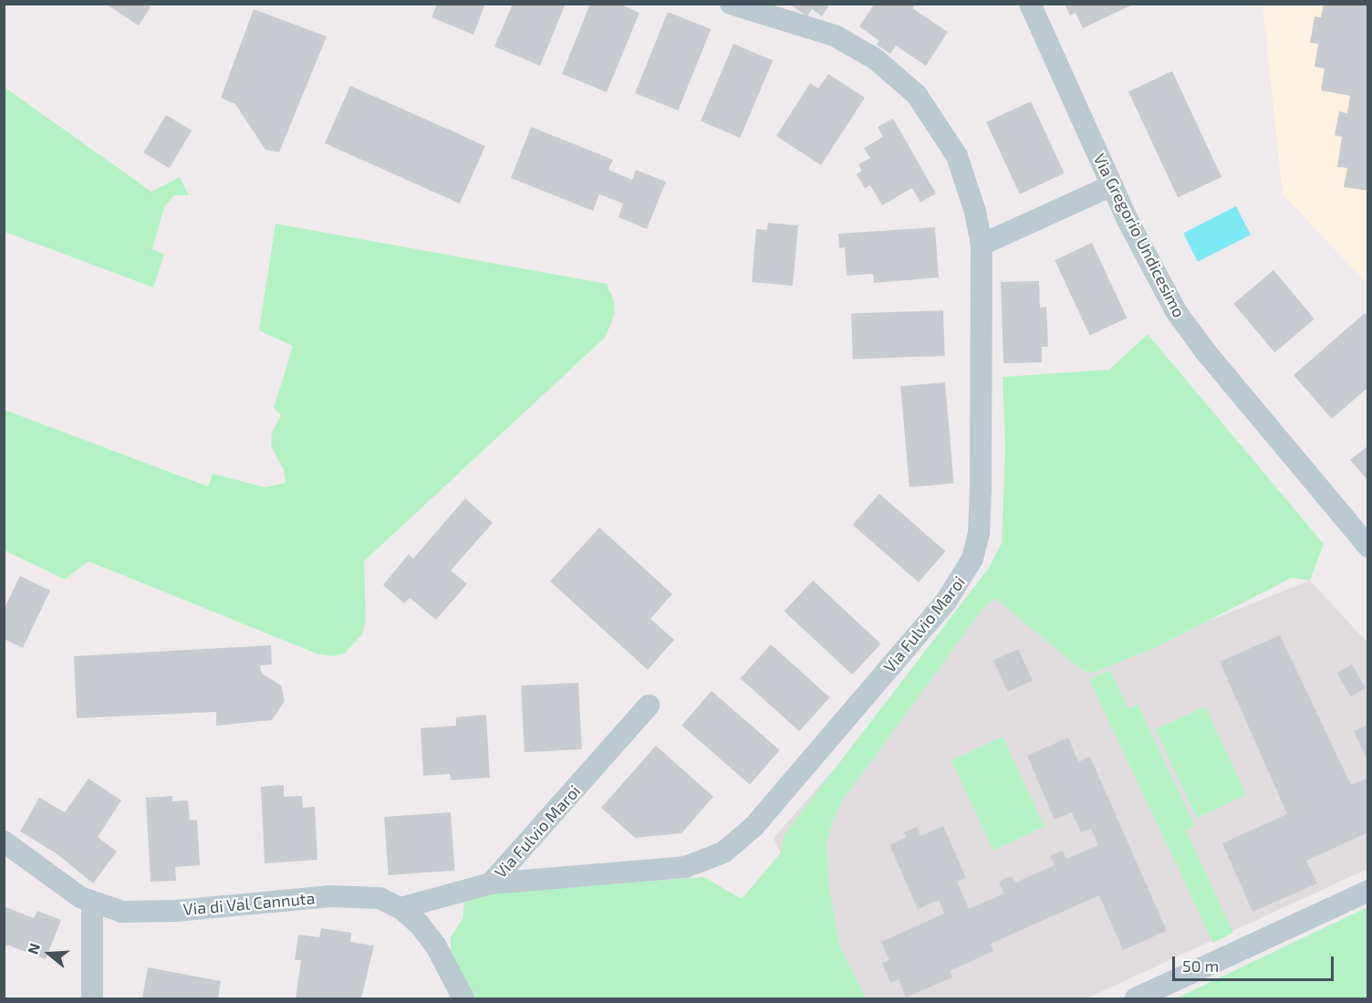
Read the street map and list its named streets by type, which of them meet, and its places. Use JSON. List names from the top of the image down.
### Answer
{
  "streets": {
    "street": ["Via Gregorio Undicesimo", "Via Fulvio Maroi", "Via di Val Cannuta"]
  },
  "crossings": [
    ["Via Fulvio Maroi", "Via di Val Cannuta"]
  ],
  "scale_bar": "50 m",
  "north": "left"
}
